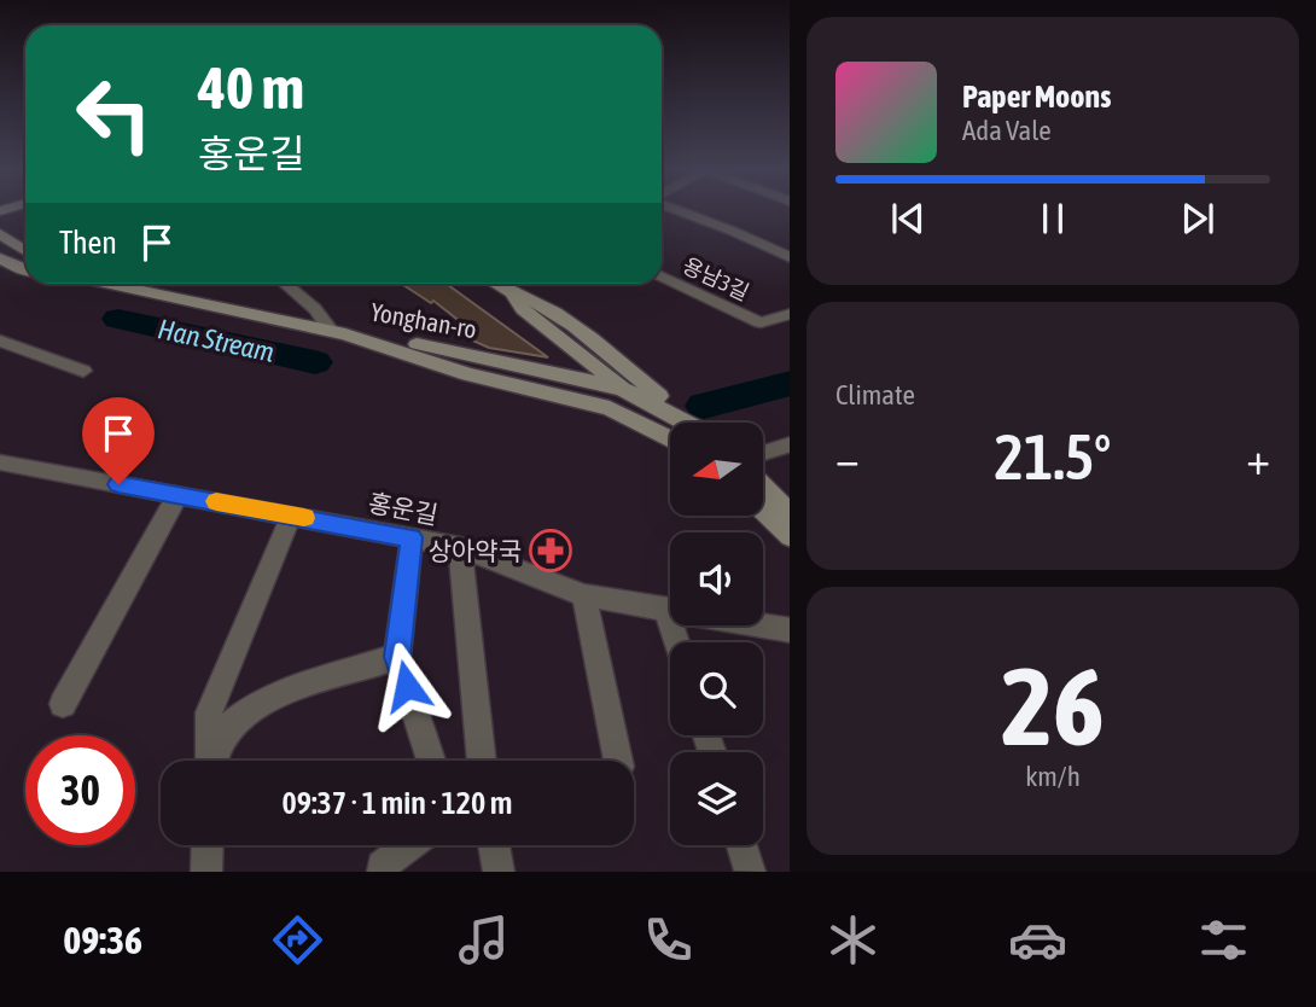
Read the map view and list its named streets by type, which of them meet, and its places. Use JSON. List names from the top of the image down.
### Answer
{
  "streets": {
    "main road": ["Yonghan-ro"],
    "street": ["용남3길", "홍운길"]
  },
  "water": ["Han Stream"],
  "places": {
    "pharmacy": ["상아약국"]
  },
  "north": "left",
  "page": {
    "turn": ["40 m", "홍운길"],
    "song": ["Paper Moons", "Ada Vale"],
    "then": "Then",
    "tile": [
      "Climate",
      ["26", "km/h"]
    ],
    "heat": ["−", "21.5°", "+"],
    "limit": "30",
    "trip": "09:37 · 1 min · 120 m",
    "tabs": "09:36"
  }
}
